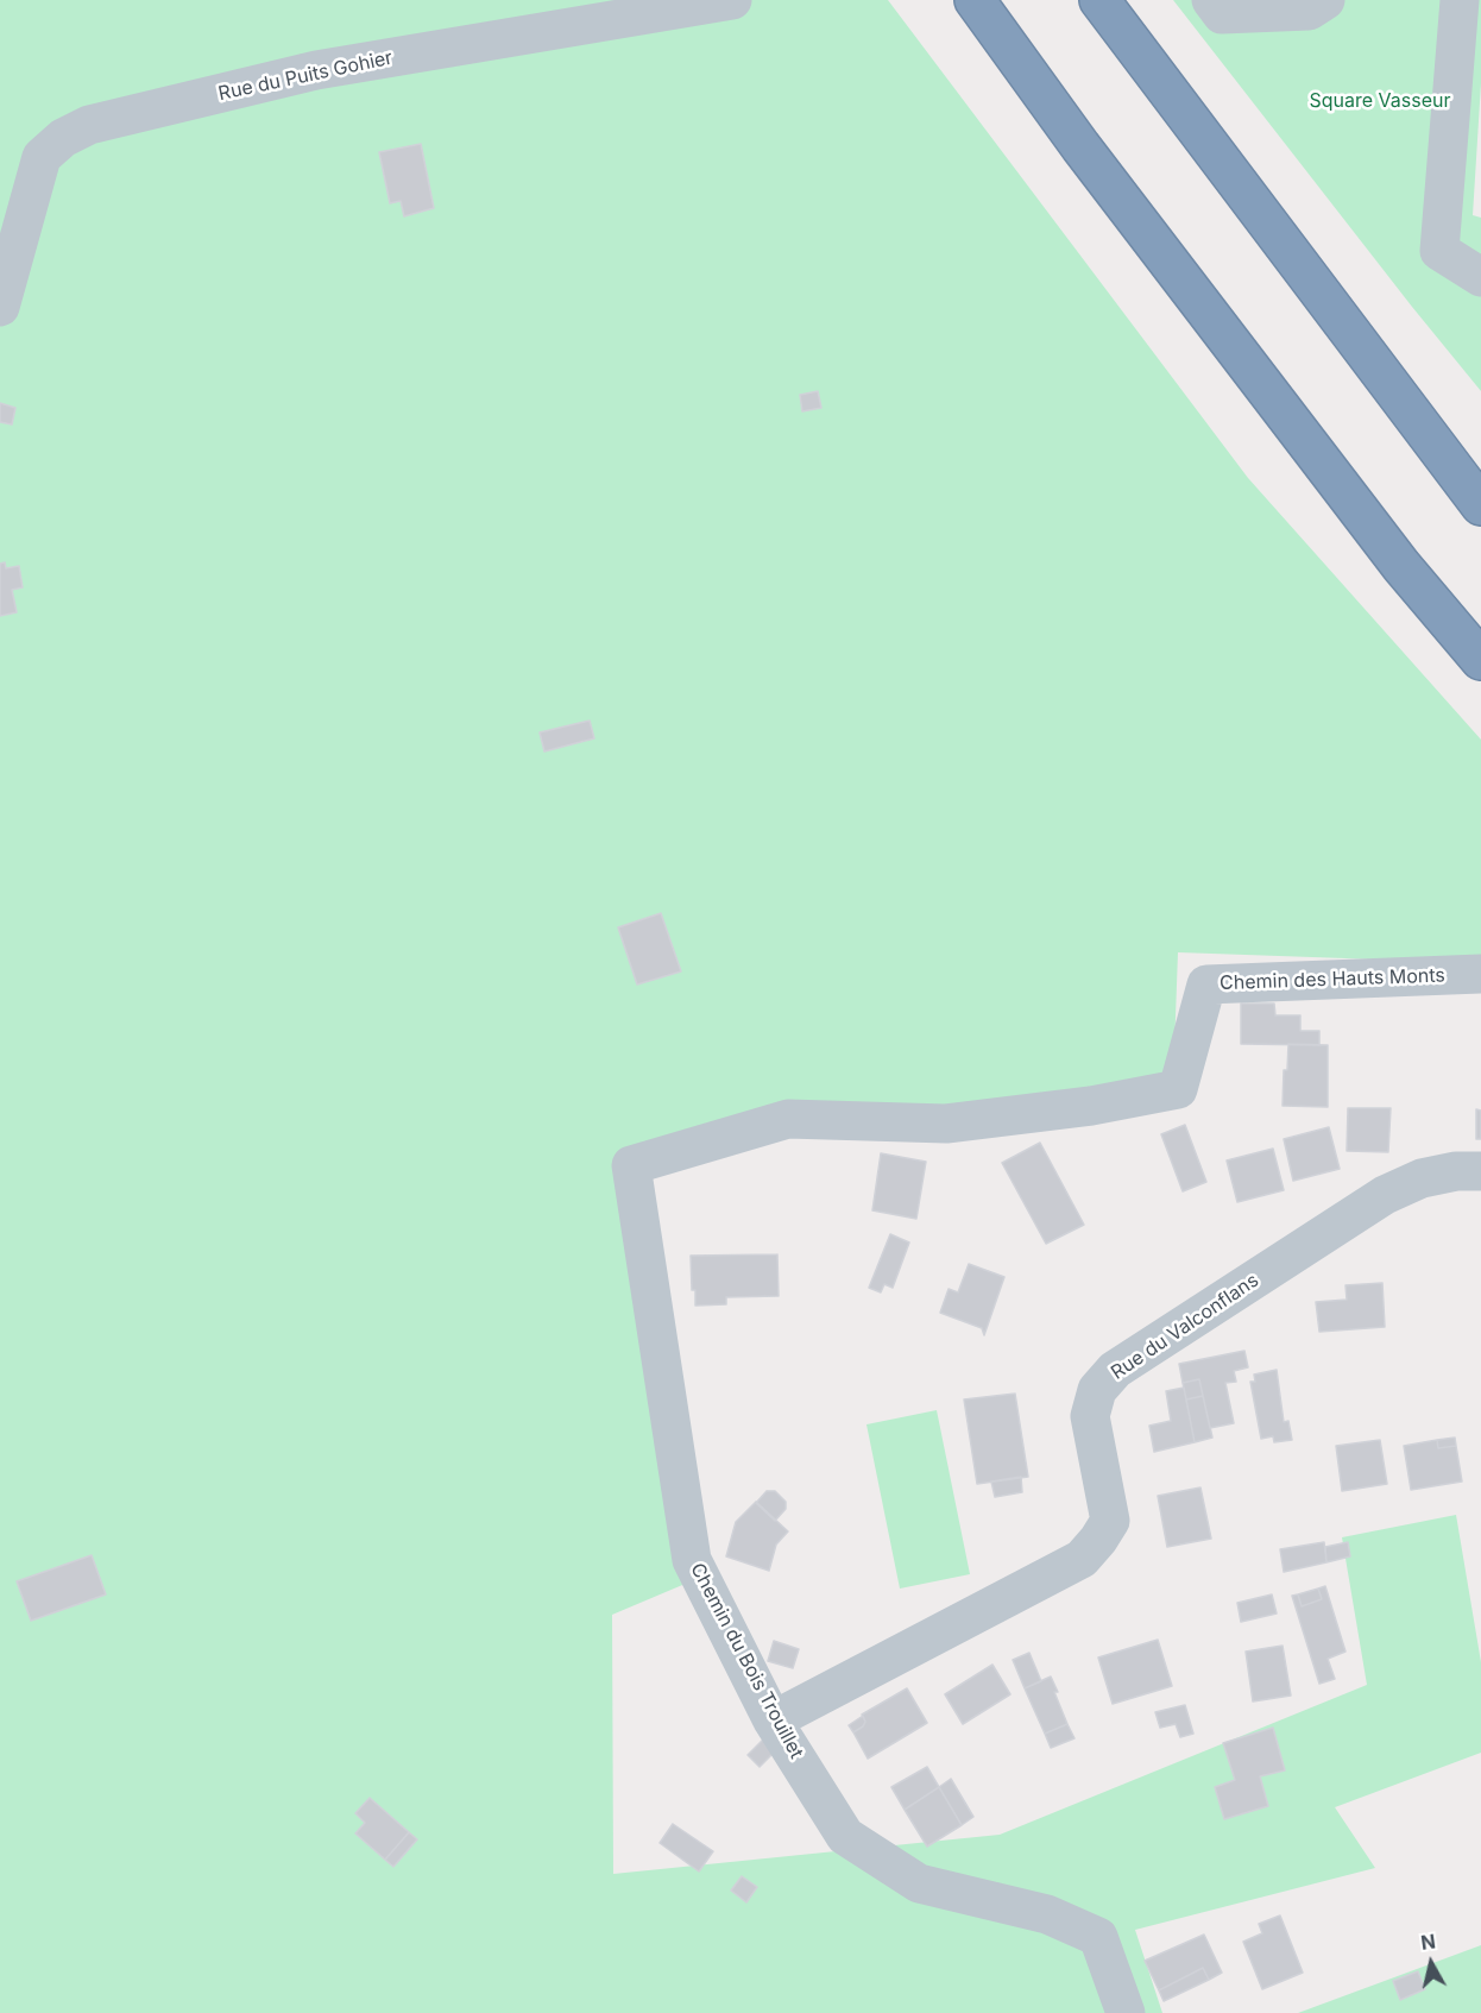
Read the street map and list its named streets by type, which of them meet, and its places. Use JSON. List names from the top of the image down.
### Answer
{
  "streets": {
    "street": [
      "Rue du Puits Gohier",
      "Chemin des Hauts Monts",
      "Rue du Valconflans",
      "Chemin du Bois Trouillet"
    ]
  },
  "crossings": [
    ["Chemin des Hauts Monts", "Chemin du Bois Trouillet"],
    ["Rue du Valconflans", "Chemin du Bois Trouillet"]
  ],
  "parks": ["Square Vasseur"],
  "north": "top"
}
